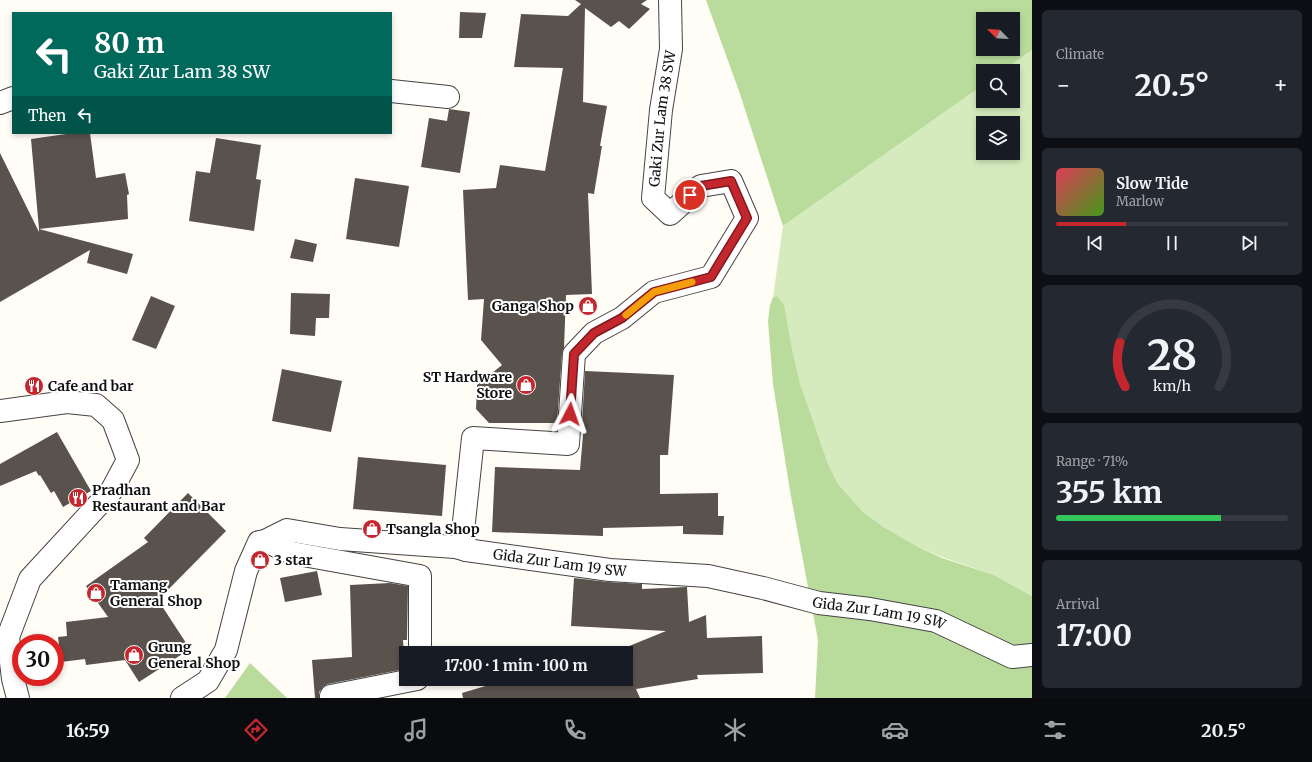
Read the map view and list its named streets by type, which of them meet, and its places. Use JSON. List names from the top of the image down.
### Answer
{
  "streets": {
    "street": ["Gaki Zur Lam 38 SW", "Gida Zur Lam 19 SW"]
  },
  "crossings": [
    ["Gaki Zur Lam 38 SW", "Gida Zur Lam 19 SW"]
  ],
  "places": {
    "shop": [
      "Ganga Shop",
      "ST Hardware Store",
      "Tsangla Shop",
      "3 star",
      "Tamang General Shop",
      "Grung General Shop"
    ],
    "restaurant": ["Cafe and bar", "Pradhan Restaurant and Bar"]
  },
  "north": "top left",
  "page": {
    "tile": [
      "Climate",
      ["Range · 71%", "355 km"],
      ["Arrival", "17:00"]
    ],
    "turn": ["80 m", "Gaki Zur Lam 38 SW"],
    "heat": ["−", "20.5°", "+"],
    "then": "Then",
    "song": ["Slow Tide", "Marlow"],
    "limit": "30",
    "trip": "17:00 · 1 min · 100 m",
    "tabs": ["16:59", "20.5°"],
    "gauge": ["28", "km/h"]
  }
}
